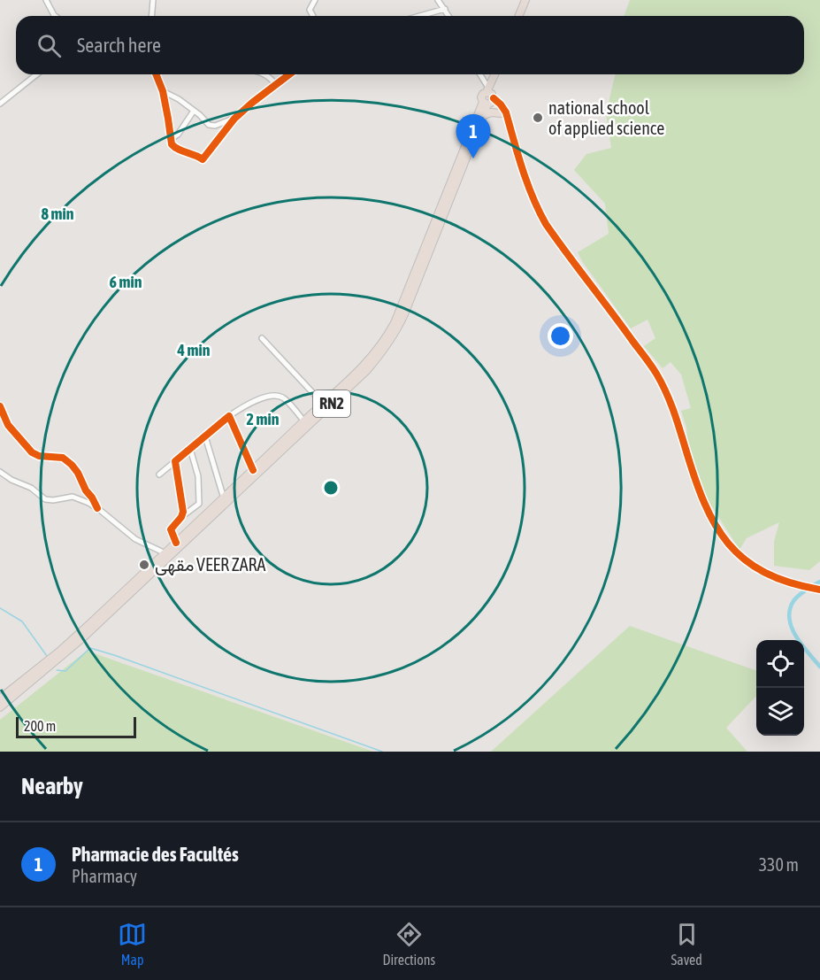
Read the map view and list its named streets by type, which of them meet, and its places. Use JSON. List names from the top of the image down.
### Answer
{
  "streets": {
    "highway": ["RN2"]
  },
  "places": ["national school of applied science", "مقهى VEER ZARA"],
  "scale_bar": "200 m",
  "page": {
    "search": "Search here",
    "pins": "1",
    "scale": "200 m",
    "heading": "Nearby",
    "list": [
      {
        "mark": "1",
        "name": "Pharmacie des Facultés",
        "note": "Pharmacy",
        "value": "330 m"
      }
    ],
    "nav": ["Map", "Directions", "Saved"]
  },
  "rings": [
    "8 min",
    "6 min",
    "4 min",
    "2 min"
  ]
}
